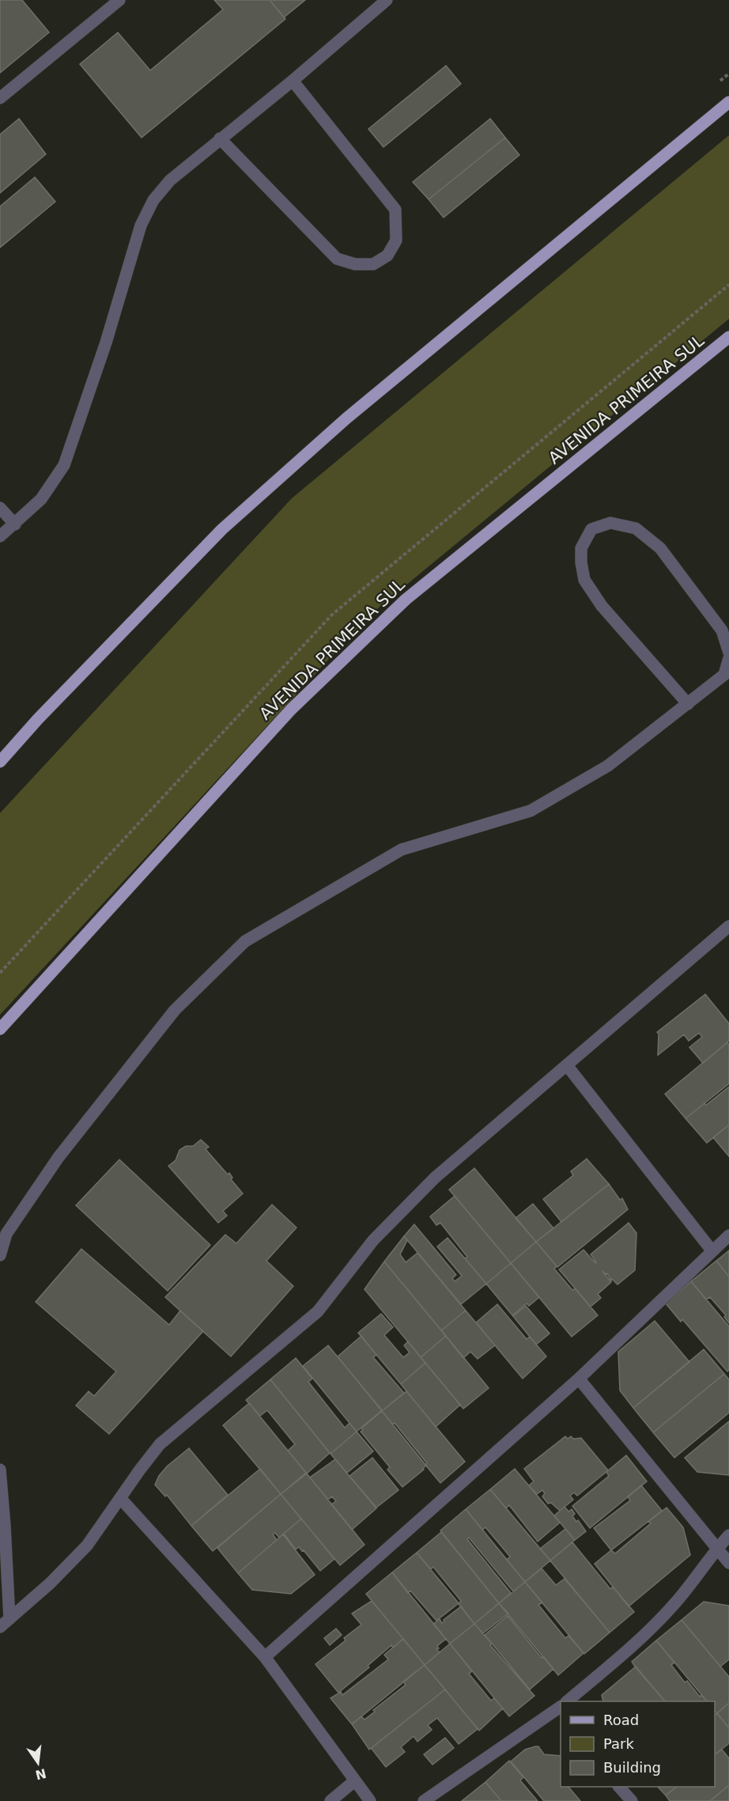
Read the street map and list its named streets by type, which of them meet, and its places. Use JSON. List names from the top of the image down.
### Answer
{
  "streets": {
    "main road": ["AVENIDA PRIMEIRA SUL"]
  },
  "legend": ["Road", "Park", "Building"],
  "north": "bottom"
}
